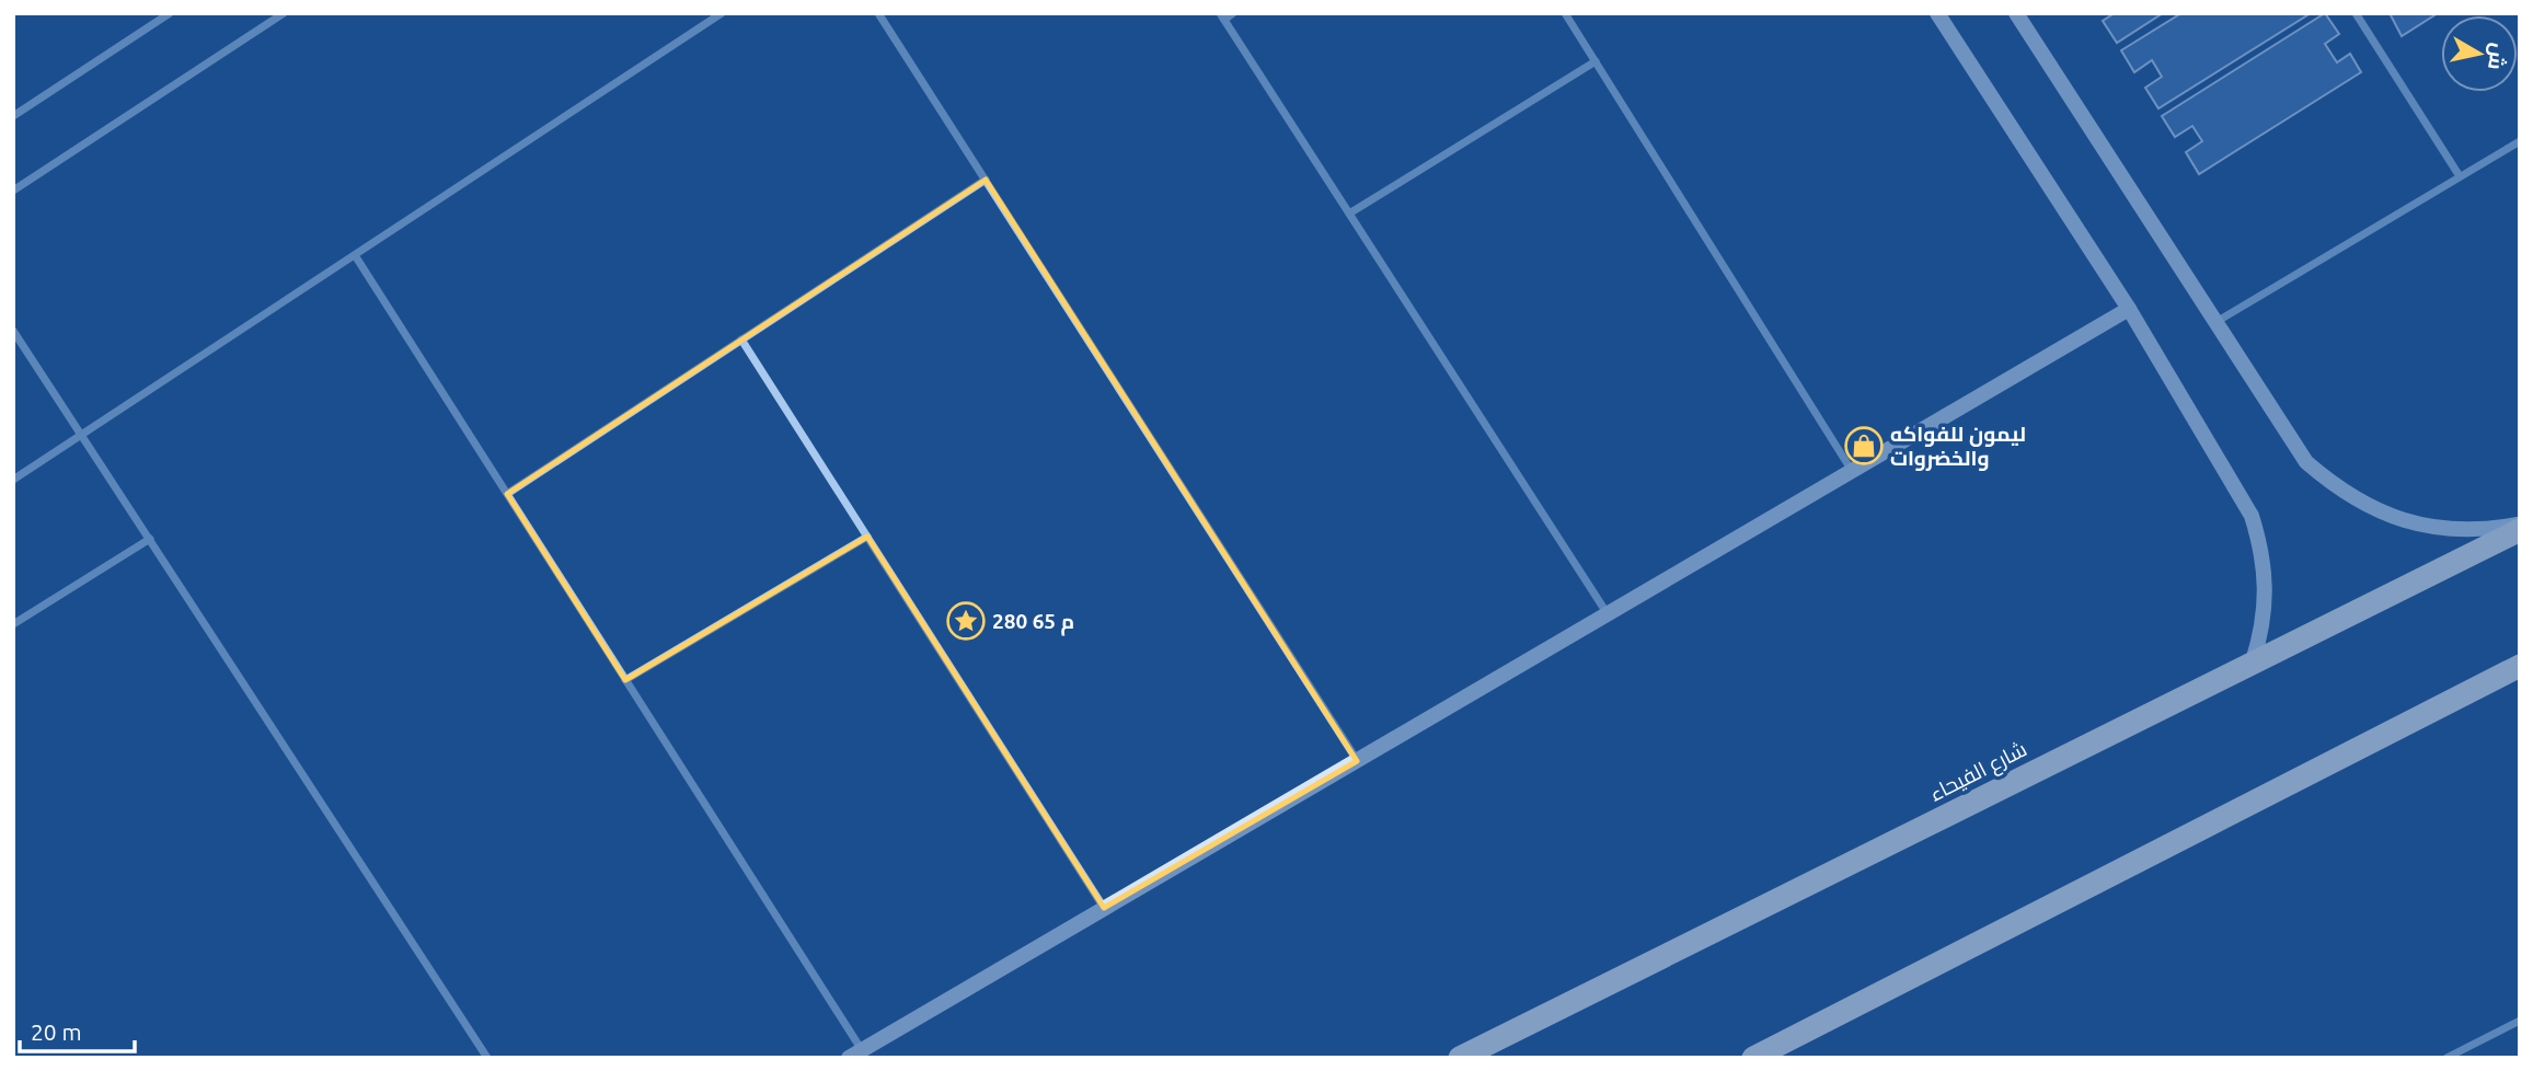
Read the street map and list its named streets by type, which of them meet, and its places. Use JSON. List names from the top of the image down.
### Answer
{
  "streets": {
    "highway": ["شارع الفيحاء"]
  },
  "places": {
    "shop": ["ليمون للفواكه والخضروات"],
    "place": ["280 م 65"]
  },
  "scale_bar": "20 m",
  "north": "right"
}
